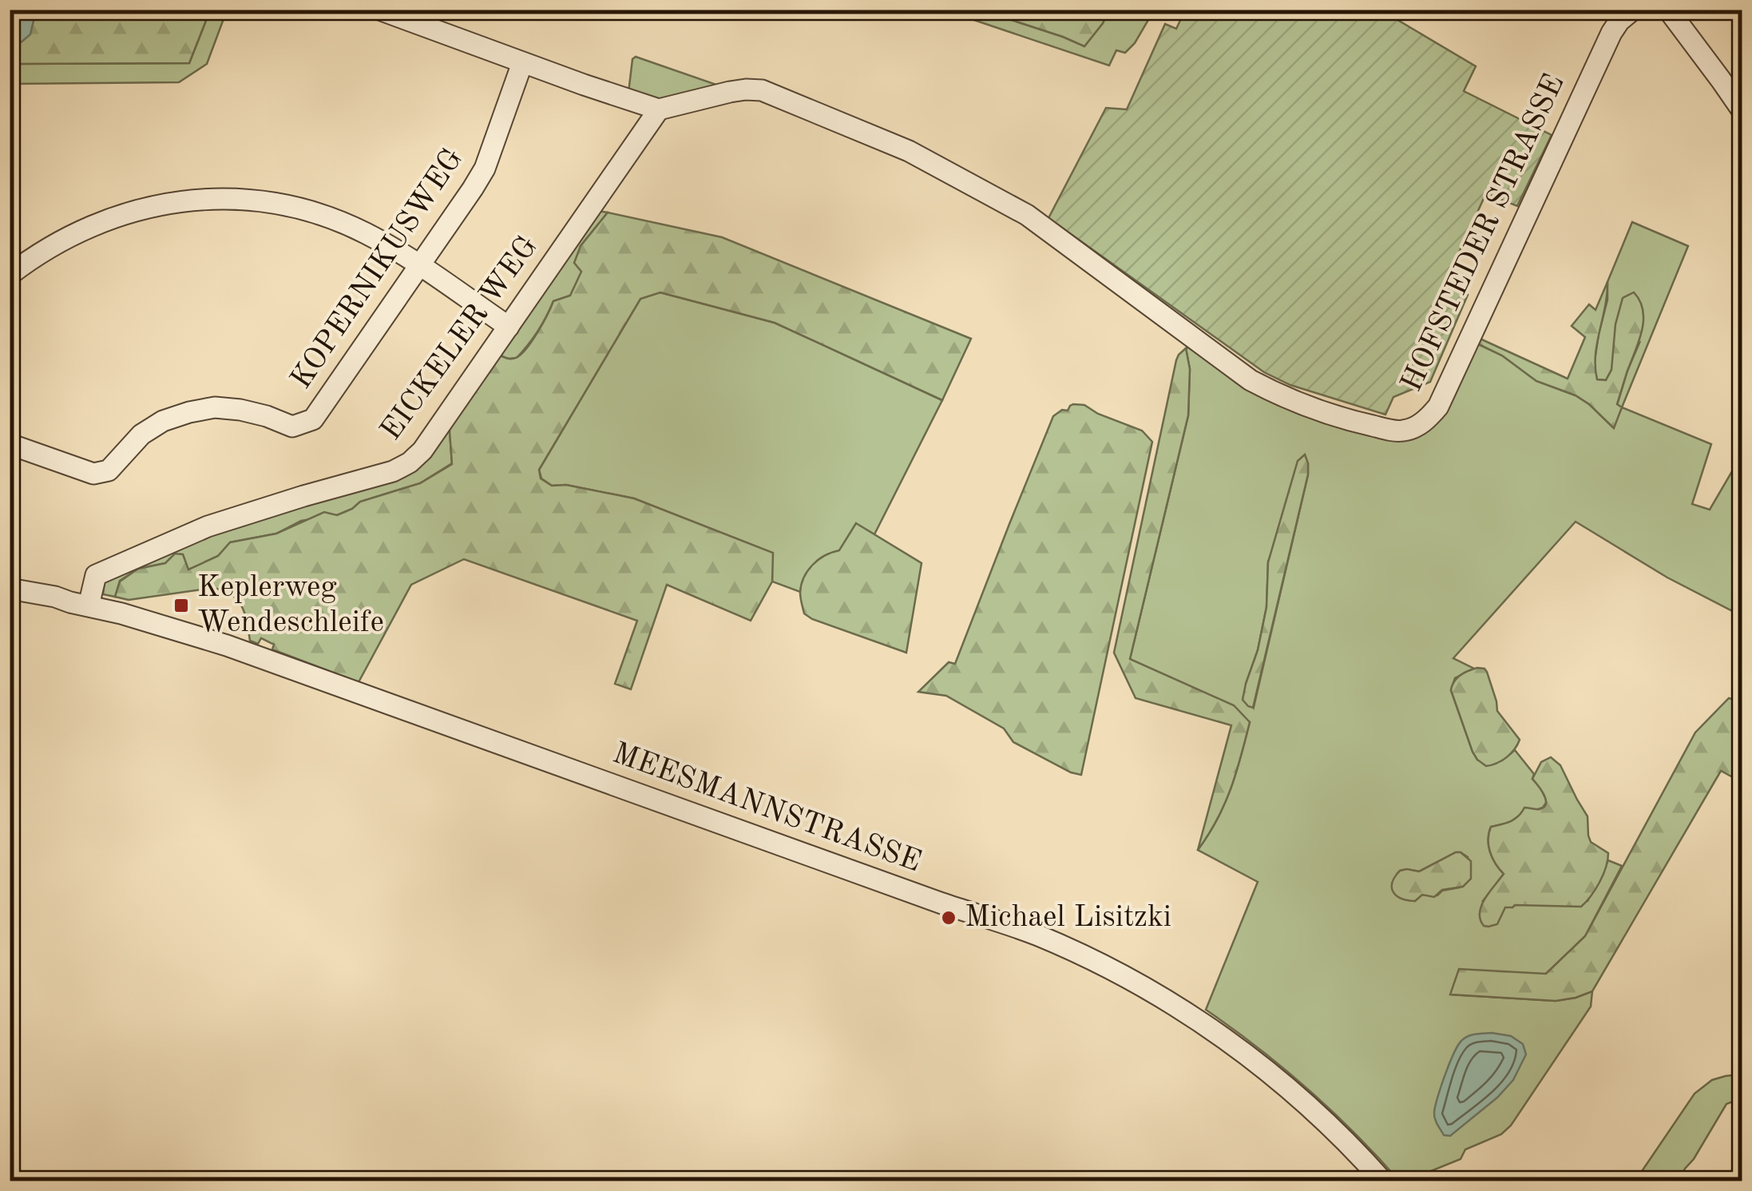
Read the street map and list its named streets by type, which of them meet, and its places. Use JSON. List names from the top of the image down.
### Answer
{
  "streets": {
    "street": [
      "HOFSTEDER STRASSE",
      "KOPERNIKUSWEG",
      "EICKELER WEG",
      "MEESMANNSTRASSE"
    ]
  },
  "crossings": [
    ["HOFSTEDER STRASSE", "EICKELER WEG"],
    ["EICKELER WEG", "MEESMANNSTRASSE"]
  ],
  "places": {
    "transit": ["Keplerweg Wendeschleife"],
    "other": ["Michael Lisitzki"]
  }
}
